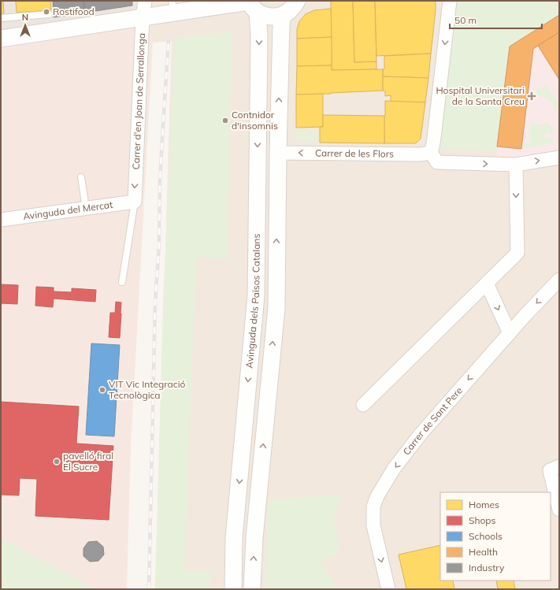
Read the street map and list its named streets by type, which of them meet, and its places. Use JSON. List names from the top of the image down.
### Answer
{
  "streets": {
    "street": [
      "Carrer d'en Joan de Serrallonga",
      "Carrer de les Flors",
      "Avinguda del Mercat",
      "Avinguda dels Països Catalans",
      "Carrer de Sant Pere"
    ]
  },
  "crossings": [
    ["Carrer d'en Joan de Serrallonga", "Avinguda del Mercat"]
  ],
  "one_way": ["Carrer d'en Joan de Serrallonga", "Carrer de les Flors"],
  "places": {
    "other": [
      "Rostifood",
      "Contnidor d'insomnis",
      "VIT Vic Integració Tecnològica",
      "pavelló firal El Sucre"
    ],
    "health": ["Hospital Universitari de la Santa Creu"]
  },
  "legend": [
    "Homes",
    "Shops",
    "Schools",
    "Health",
    "Industry"
  ],
  "scale_bar": "50 m",
  "north": "top"
}
